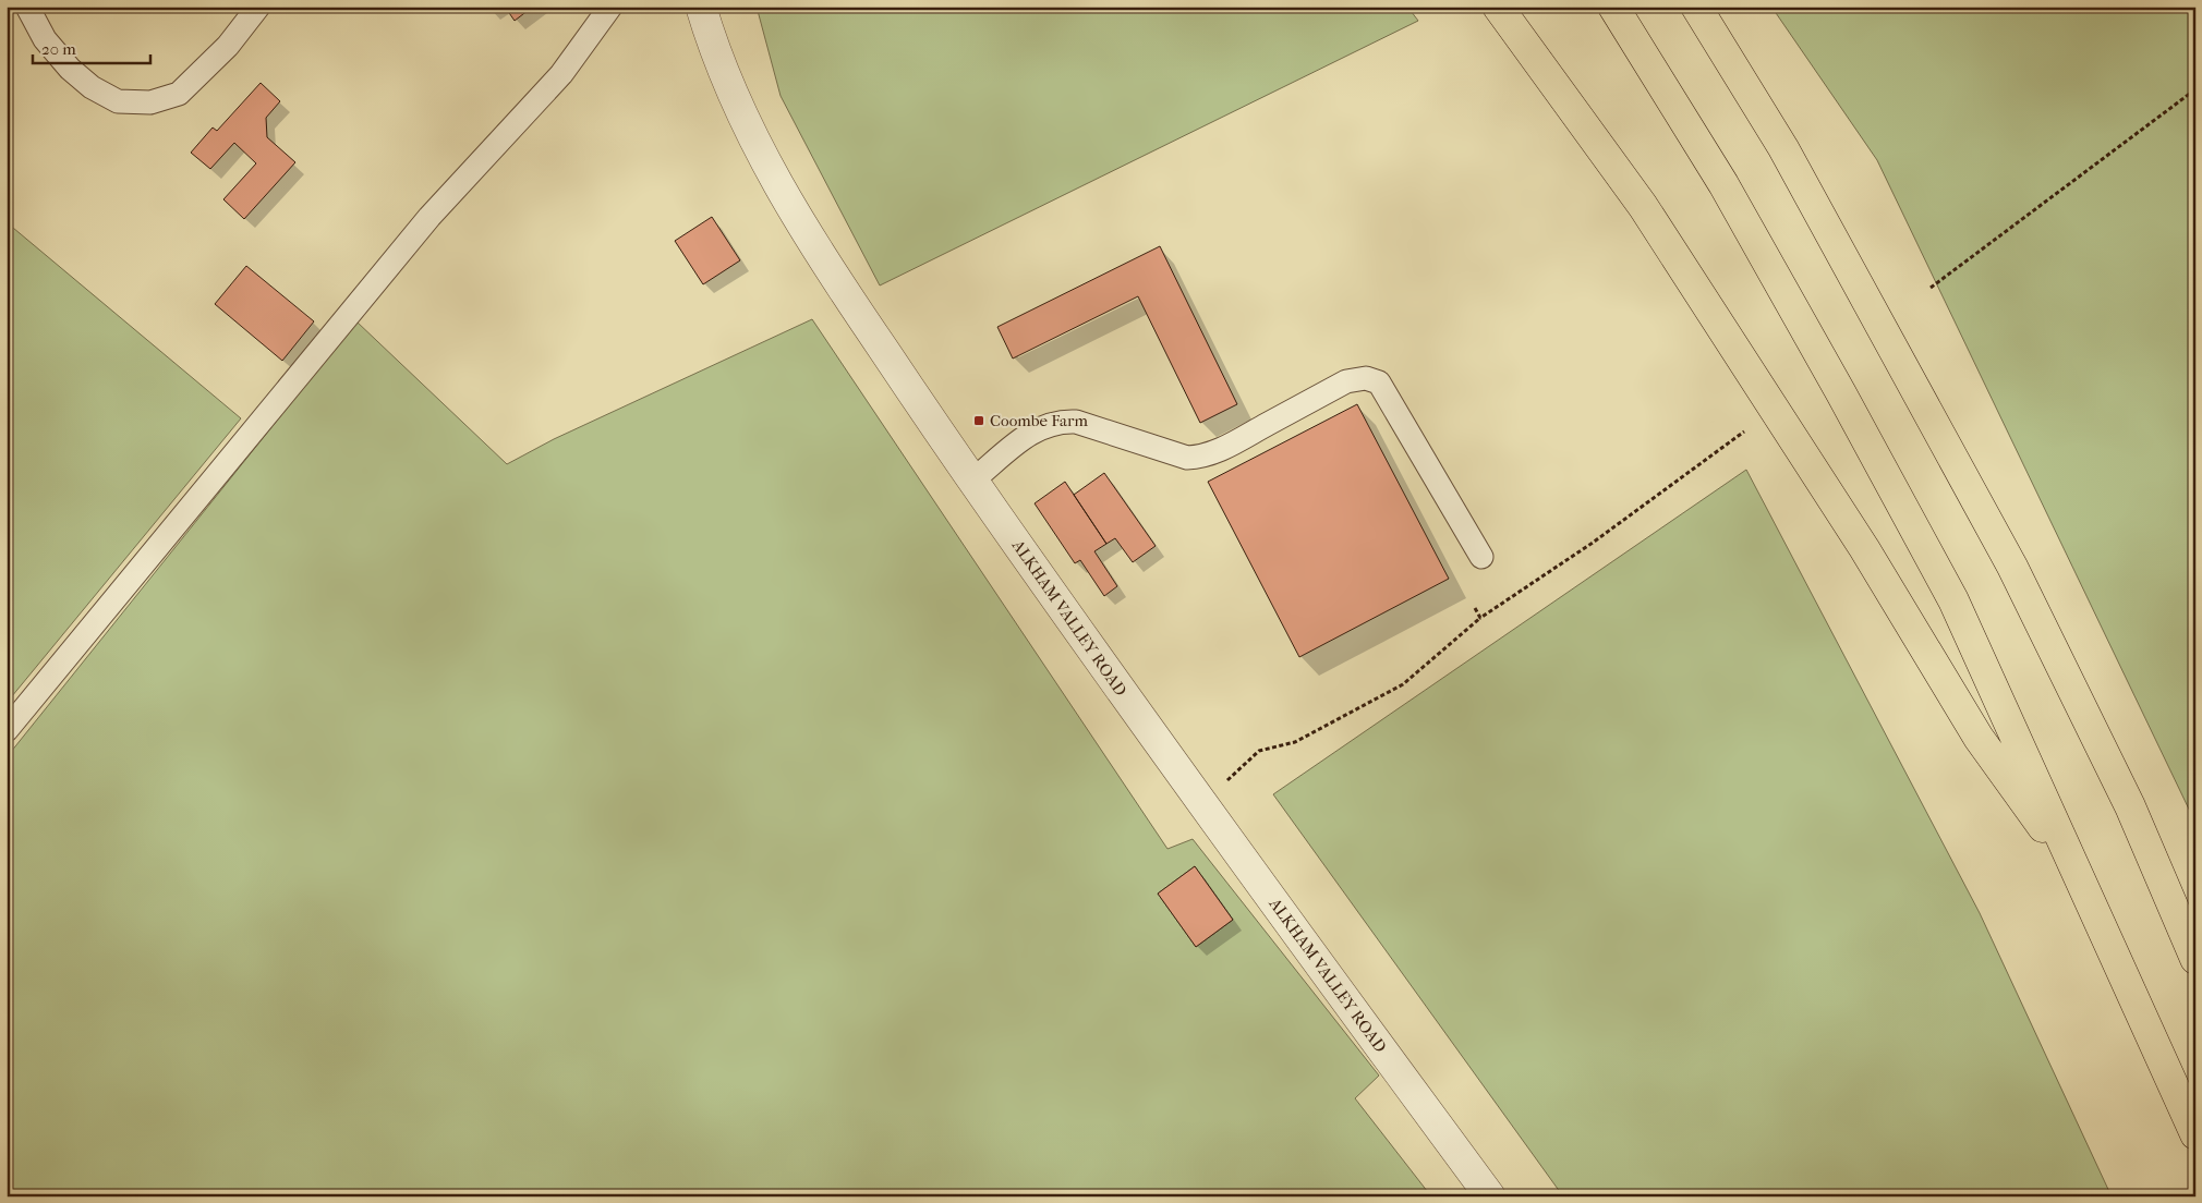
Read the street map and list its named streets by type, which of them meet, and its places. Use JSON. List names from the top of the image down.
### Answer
{
  "streets": {
    "street": ["ALKHAM VALLEY ROAD"]
  },
  "places": {
    "transit": ["Coombe Farm"]
  },
  "scale_bar": "20 m"
}
